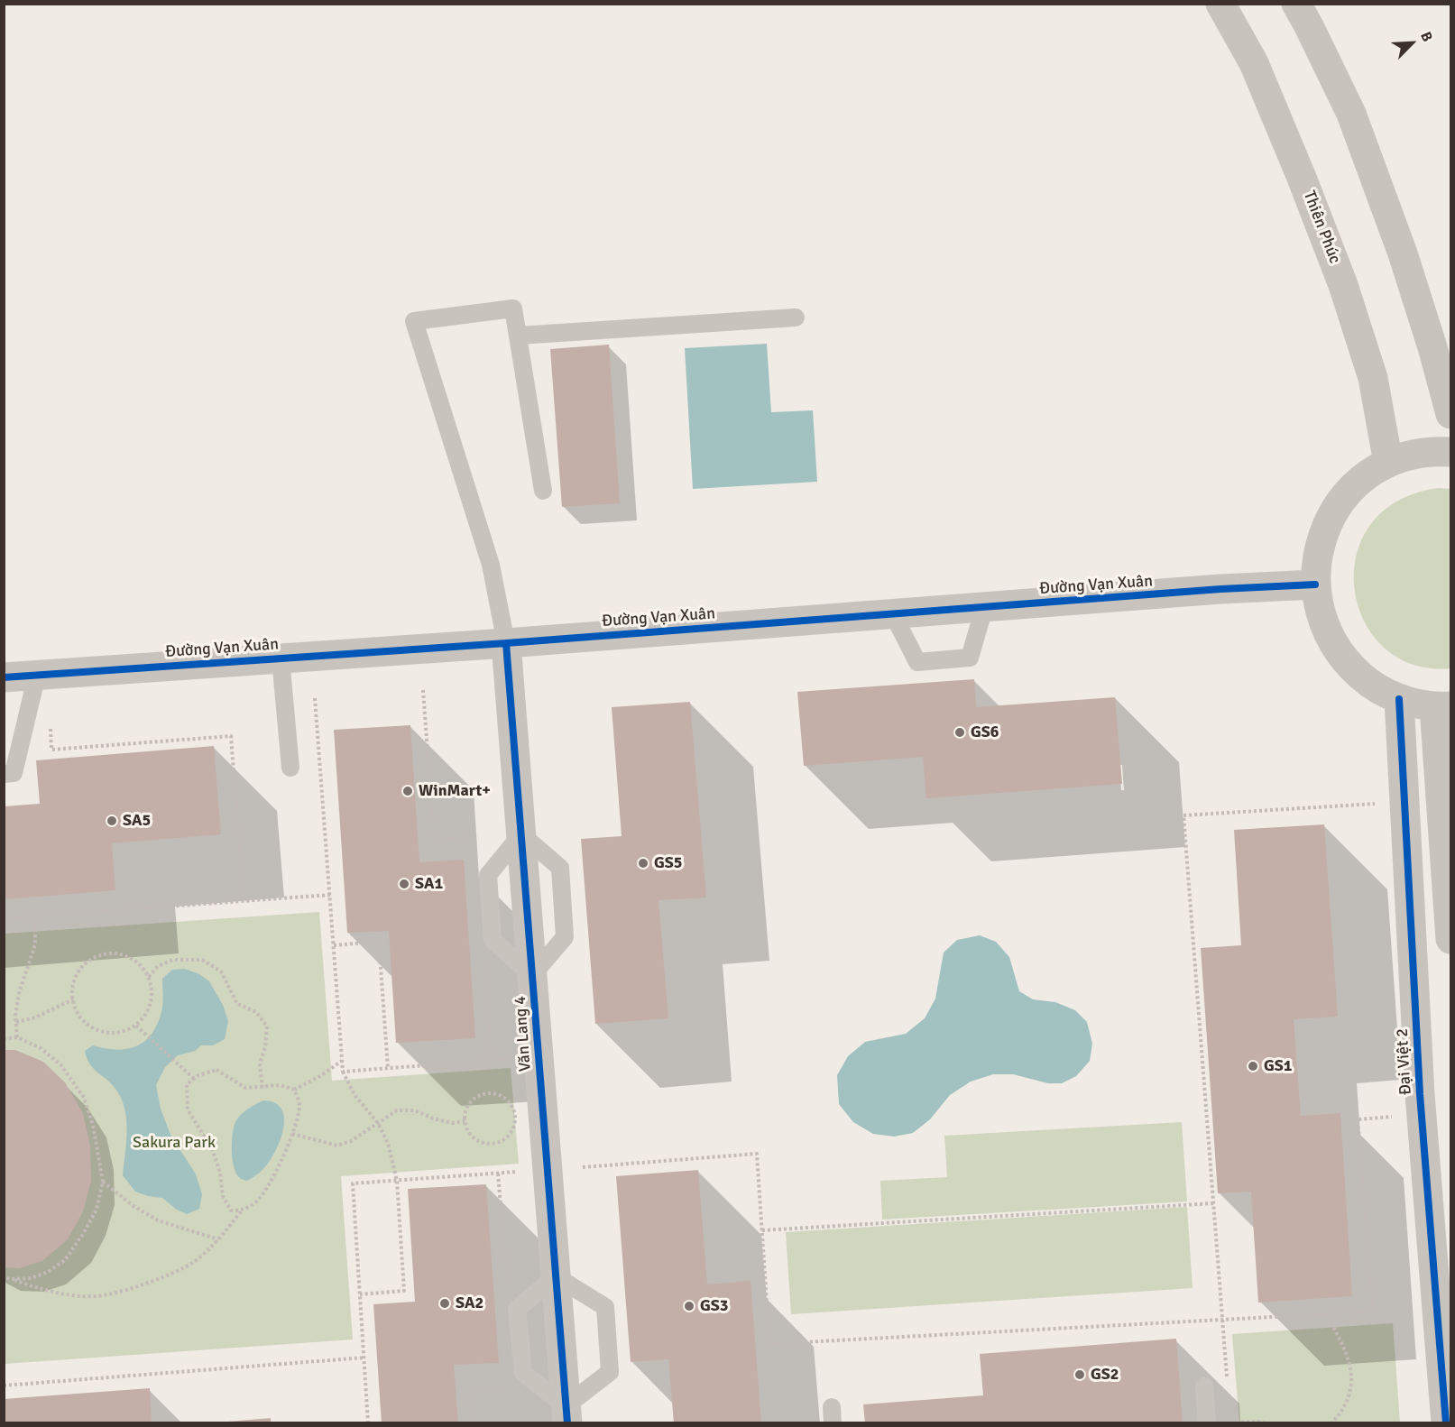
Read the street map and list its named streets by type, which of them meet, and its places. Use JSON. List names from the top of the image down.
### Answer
{
  "streets": {
    "street": [
      "Thiên Phúc",
      "Đường Vạn Xuân",
      "Văn Lang 4",
      "Đại Việt 2"
    ]
  },
  "crossings": [
    ["Đường Vạn Xuân", "Văn Lang 4"]
  ],
  "parks": ["Sakura Park"],
  "places": [
    "GS6",
    "WinMart+",
    "SA5",
    "GS5",
    "SA1",
    "GS1",
    "SA2",
    "GS3",
    "GS2"
  ],
  "north": "top right"
}
